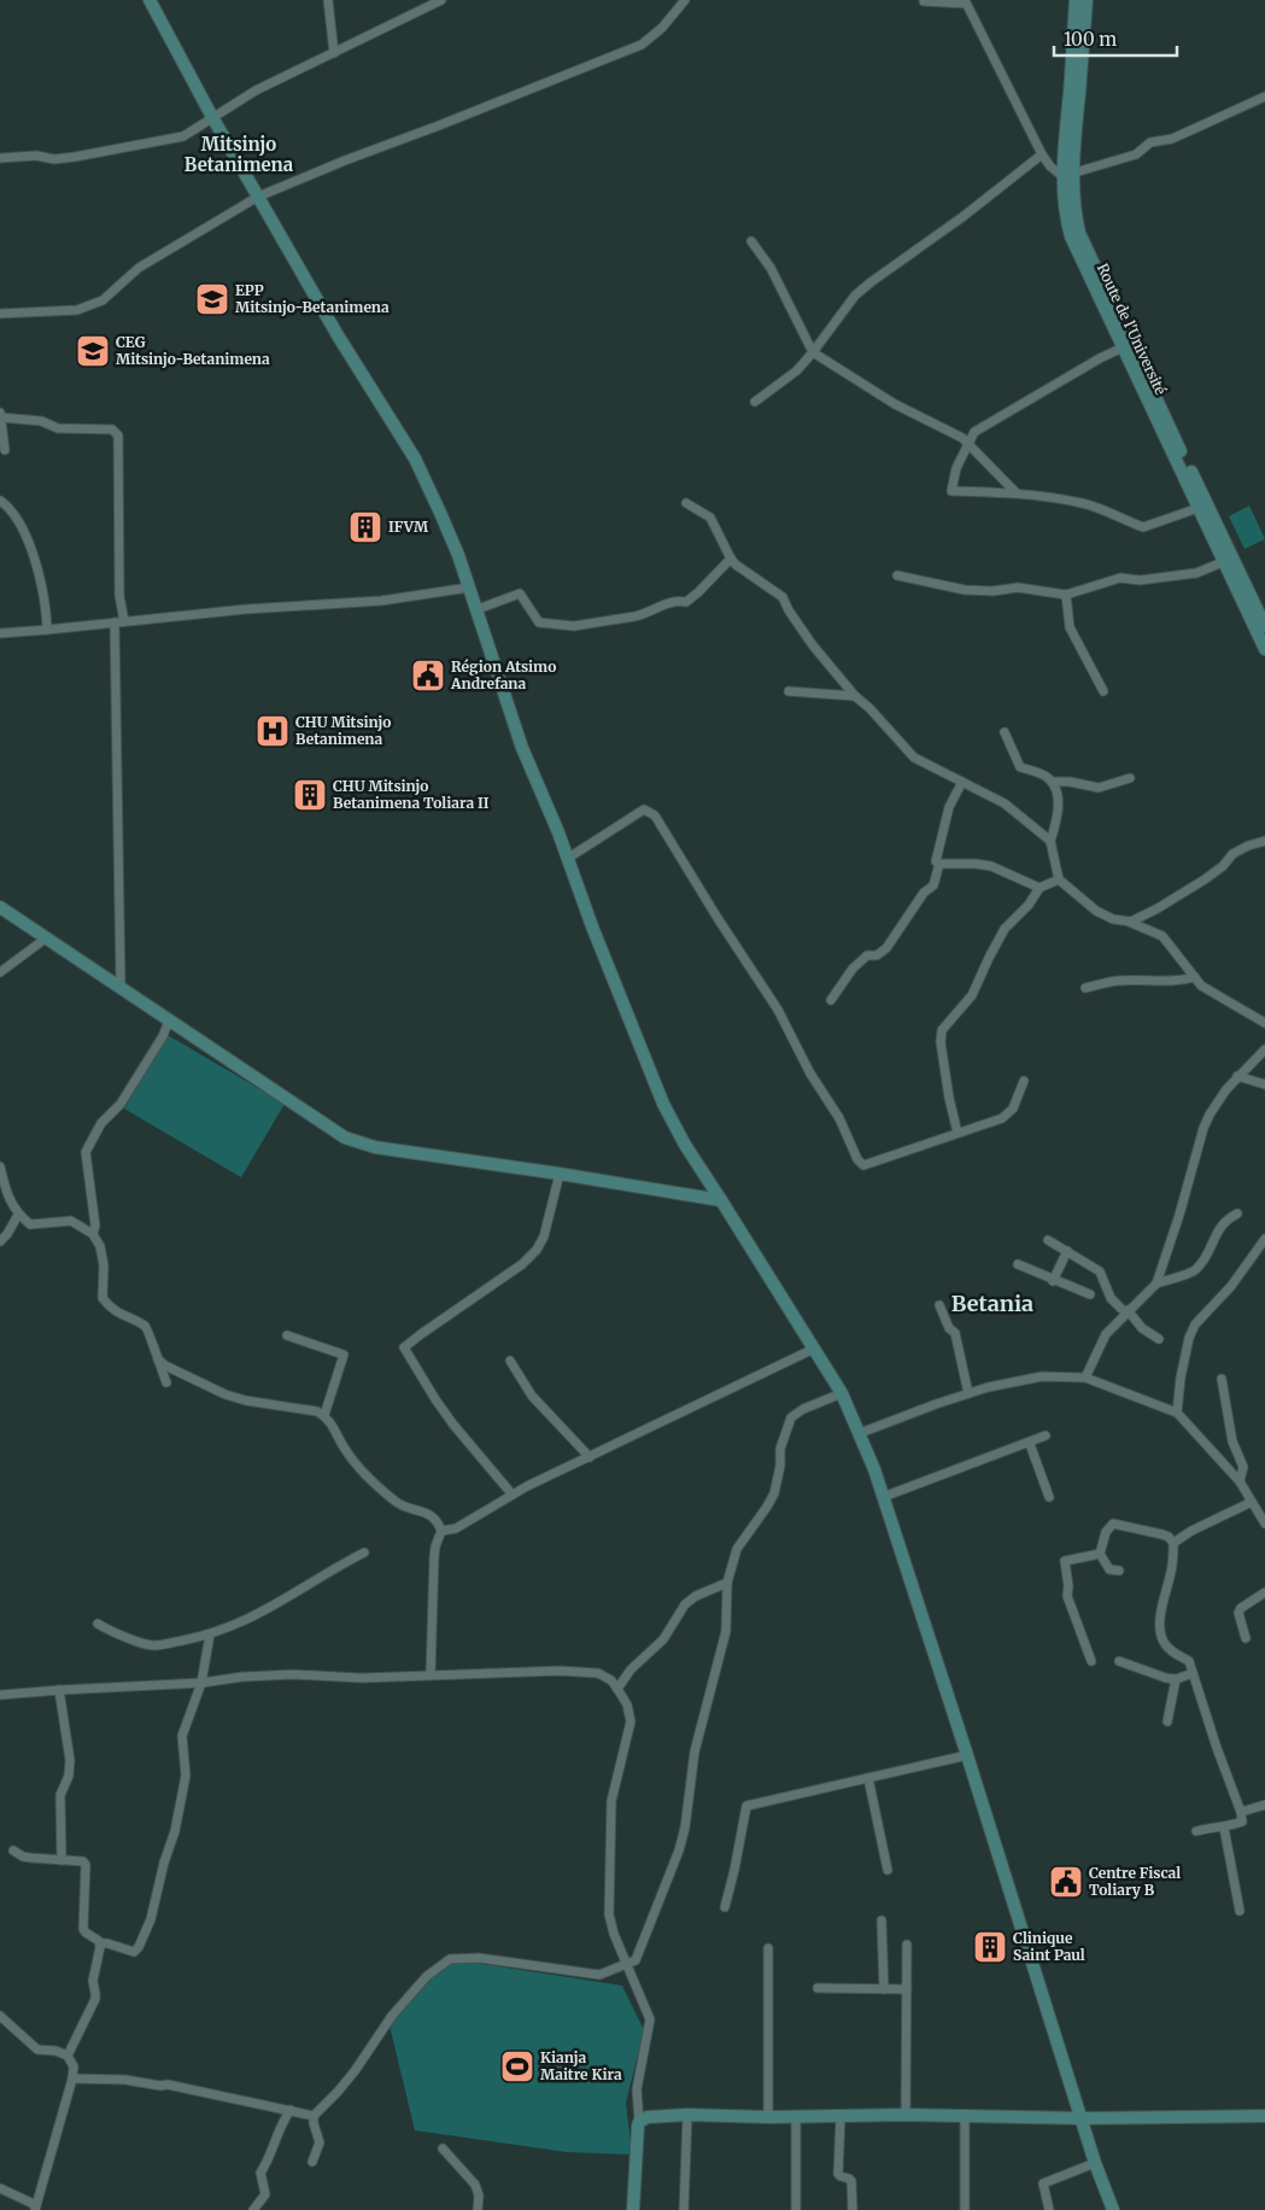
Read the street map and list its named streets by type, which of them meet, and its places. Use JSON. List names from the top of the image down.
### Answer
{
  "streets": {
    "street": ["Route de l'Université"]
  },
  "districts": ["Mitsinjo Betanimena", "Betania"],
  "places": {
    "school or university": ["EPP Mitsinjo-Betanimena", "CEG Mitsinjo-Betanimena"],
    "building": ["IFVM", "CHU Mitsinjo Betanimena Toliara II", "Clinique Saint Paul"],
    "public building": ["Région Atsimo Andrefana", "Centre Fiscal Toliary B"],
    "hospital": ["CHU Mitsinjo Betanimena"],
    "sports": ["Kianja Maitre Kira"]
  },
  "scale_bar": "100 m"
}
